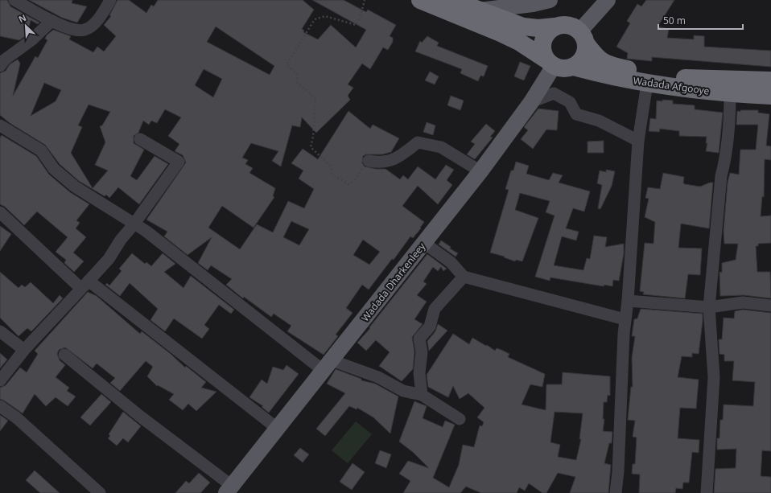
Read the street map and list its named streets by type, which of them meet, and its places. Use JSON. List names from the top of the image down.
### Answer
{
  "streets": {
    "highway": ["Wadada Afgooye"],
    "main road": ["Wadada Dharkenleey"]
  },
  "crossings": [
    ["Wadada Afgooye", "Wadada Dharkenleey"]
  ],
  "scale_bar": "50 m",
  "north": "top left"
}
